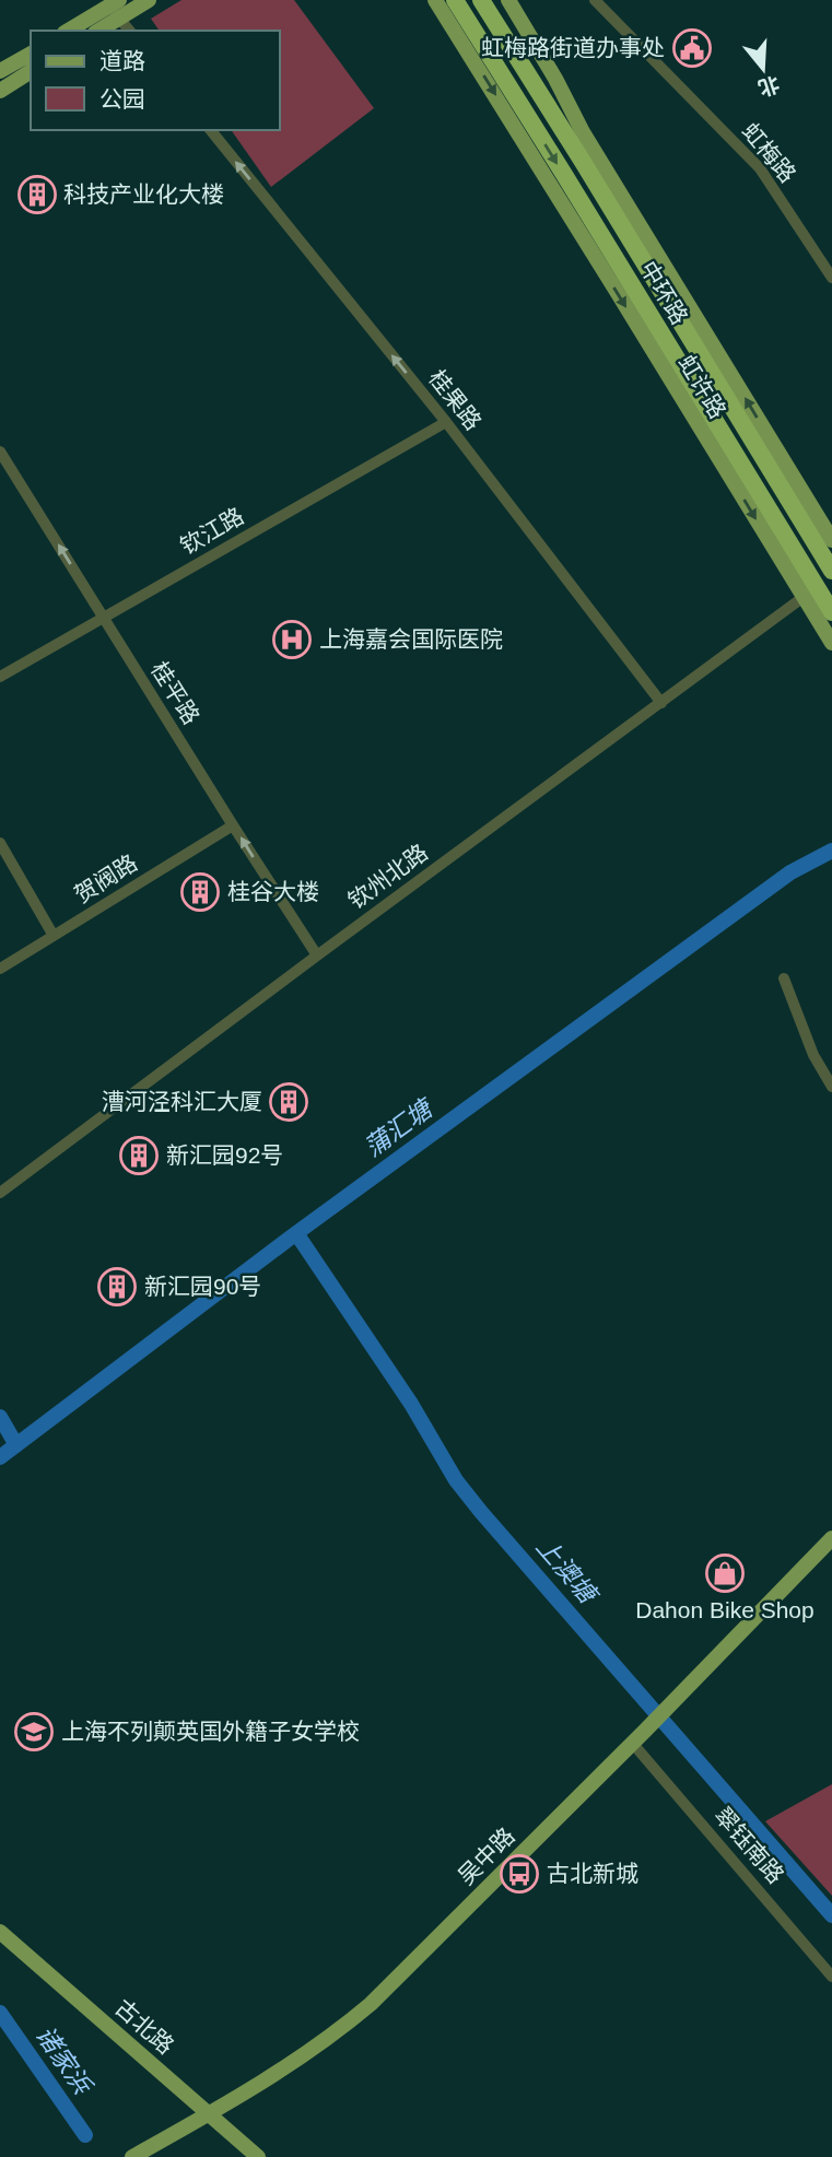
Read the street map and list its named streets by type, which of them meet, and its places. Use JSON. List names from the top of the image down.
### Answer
{
  "streets": {
    "highway": ["中环路"],
    "main road": ["虹许路", "吴中路", "古北路"],
    "street": [
      "虹梅路",
      "桂果路",
      "钦江路",
      "桂平路",
      "钦州北路",
      "贺阀路",
      "翠钰南路"
    ]
  },
  "crossings": [
    ["虹许路", "钦州北路"],
    ["桂果路", "钦江路"],
    ["桂果路", "钦州北路"],
    ["钦江路", "桂平路"],
    ["桂平路", "钦州北路"],
    ["桂平路", "贺阀路"],
    ["翠钰南路", "吴中路"],
    ["吴中路", "古北路"]
  ],
  "one_way": ["桂果路", "桂平路"],
  "water": ["蒲汇塘", "上澳塘", "诸家浜"],
  "places": {
    "public building": ["虹梅路街道办事处"],
    "building": [
      "科技产业化大楼",
      "桂谷大楼",
      "漕河泾科汇大厦",
      "新汇园92号",
      "新汇园90号"
    ],
    "hospital": ["上海嘉会国际医院"],
    "shop": ["Dahon Bike Shop"],
    "school or university": ["上海不列颠英国外籍子女学校"],
    "bus stop": ["古北新城"]
  },
  "legend": ["道路", "公园"],
  "north": "bottom"
}
